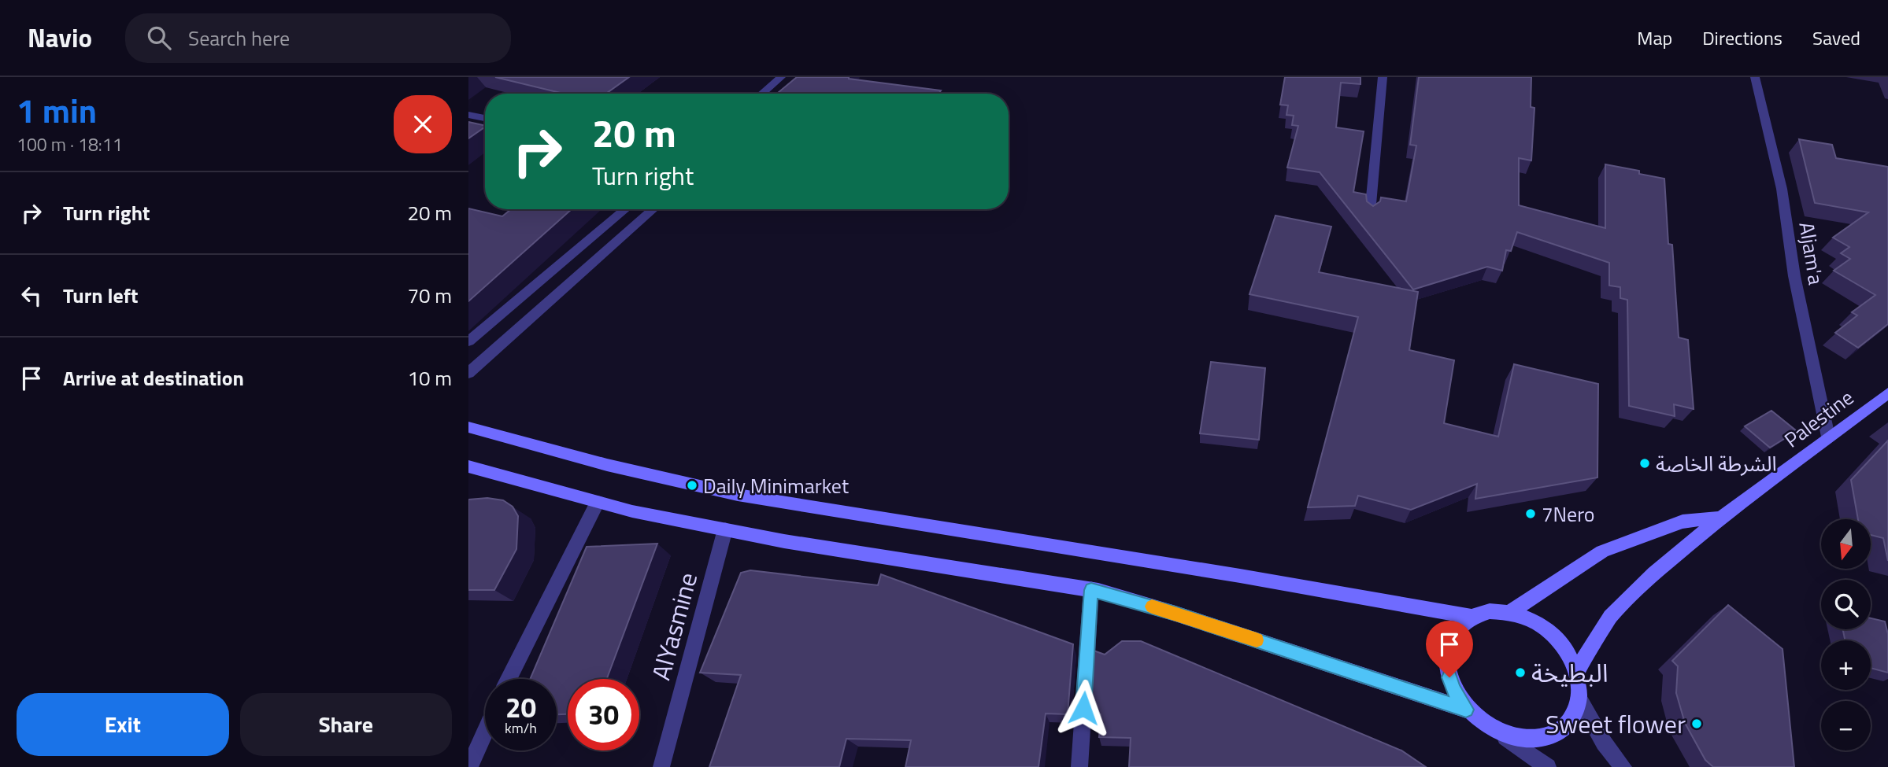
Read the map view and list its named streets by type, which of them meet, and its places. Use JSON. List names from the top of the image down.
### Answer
{
  "streets": {
    "main road": ["Palestine"],
    "street": ["Aljam'a", "AlYasmine"]
  },
  "crossings": [
    ["Aljam'a", "Palestine"]
  ],
  "places": [
    "الشرطة الخاصة",
    "Daily Minimarket",
    "7Nero",
    "البطيخة",
    "Sweet flower"
  ],
  "north": "bottom",
  "page": {
    "header": "Navio",
    "search": "Search here",
    "nav": ["Map", "Directions", "Saved"],
    "heading": ["1 min", "100 m · 18:11"],
    "turn": ["20 m", "Turn right"],
    "list": [
      {
        "name": "Turn right",
        "value": "20 m"
      },
      {
        "name": "Turn left",
        "value": "70 m"
      },
      {
        "name": "Arrive at destination",
        "value": "10 m"
      }
    ],
    "map_buttons": ["+", "−"],
    "speed": "20 km/h",
    "limit": "30",
    "buttons": ["Exit", "Share"]
  }
}
